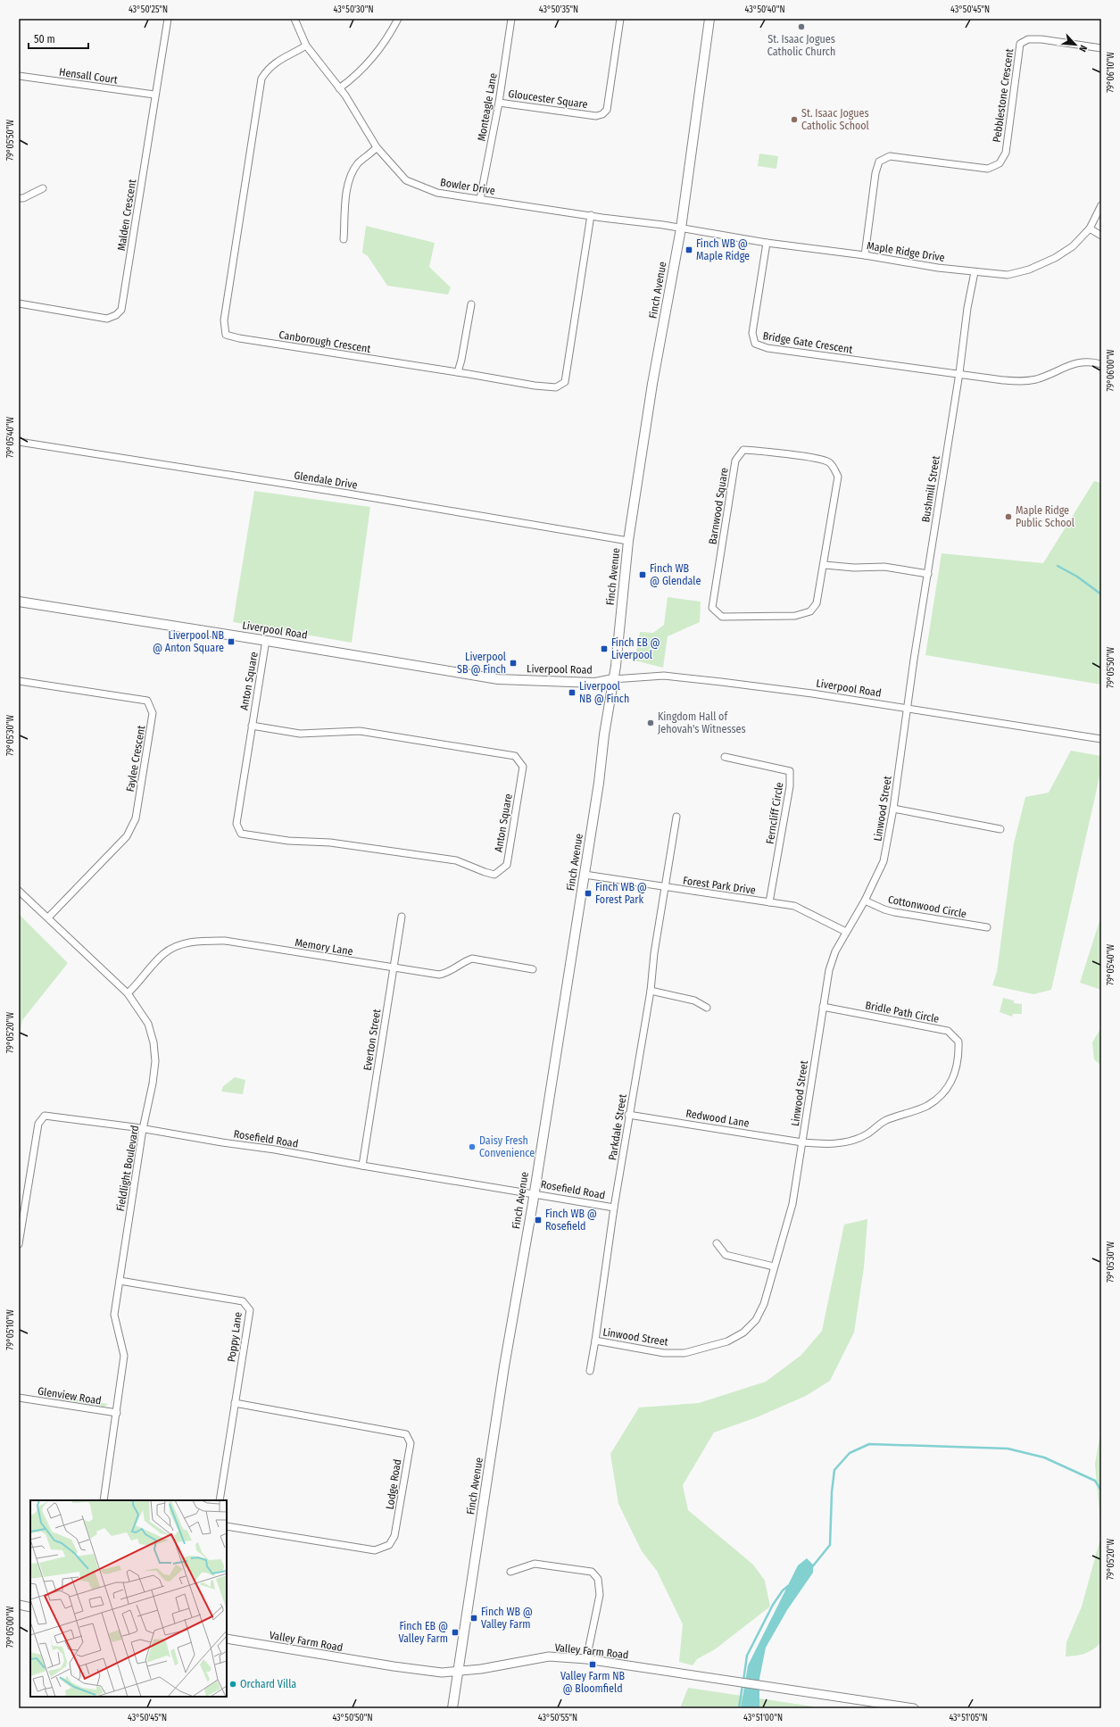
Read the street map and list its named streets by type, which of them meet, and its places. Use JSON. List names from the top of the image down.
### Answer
{
  "streets": {
    "main road": ["Finch Avenue", "Liverpool Road"],
    "street": [
      "Hensall Court",
      "Pebblestone Crescent",
      "Gloucester Square",
      "Monteagle Lane",
      "Bowler Drive",
      "Malden Crescent",
      "Maple Ridge Drive",
      "Canborough Crescent",
      "Bridge Gate Crescent",
      "Glendale Drive",
      "Bushmill Street",
      "Barnwood Square",
      "Anton Square",
      "Faylee Crescent",
      "Linwood Street",
      "Ferncliff Circle",
      "Forest Park Drive",
      "Cottonwood Circle",
      "Memory Lane",
      "Bridle Path Circle",
      "Everton Street",
      "Redwood Lane",
      "Parkdale Street",
      "Rosefield Road",
      "Fieldlight Boulevard",
      "Poppy Lane",
      "Glenview Road",
      "Lodge Road",
      "Valley Farm Road"
    ]
  },
  "crossings": [
    ["Hensall Court", "Malden Crescent"],
    ["Pebblestone Crescent", "Maple Ridge Drive"],
    ["Gloucester Square", "Monteagle Lane"],
    ["Monteagle Lane", "Bowler Drive"],
    ["Bowler Drive", "Maple Ridge Drive"],
    ["Bowler Drive", "Finch Avenue"],
    ["Bowler Drive", "Canborough Crescent"],
    ["Maple Ridge Drive", "Finch Avenue"],
    ["Maple Ridge Drive", "Bridge Gate Crescent"],
    ["Maple Ridge Drive", "Bushmill Street"],
    ["Finch Avenue", "Glendale Drive"],
    ["Finch Avenue", "Liverpool Road"],
    ["Finch Avenue", "Forest Park Drive"],
    ["Finch Avenue", "Rosefield Road"],
    ["Finch Avenue", "Valley Farm Road"],
    ["Bridge Gate Crescent", "Bushmill Street"],
    ["Bushmill Street", "Liverpool Road"],
    ["Bushmill Street", "Linwood Street"],
    ["Liverpool Road", "Anton Square"],
    ["Liverpool Road", "Linwood Street"],
    ["Faylee Crescent", "Fieldlight Boulevard"],
    ["Linwood Street", "Forest Park Drive"],
    ["Linwood Street", "Cottonwood Circle"],
    ["Linwood Street", "Bridle Path Circle"],
    ["Linwood Street", "Redwood Lane"],
    ["Linwood Street", "Parkdale Street"],
    ["Ferncliff Circle", "Forest Park Drive"],
    ["Forest Park Drive", "Parkdale Street"],
    ["Memory Lane", "Everton Street"],
    ["Memory Lane", "Fieldlight Boulevard"],
    ["Bridle Path Circle", "Redwood Lane"],
    ["Everton Street", "Rosefield Road"],
    ["Redwood Lane", "Parkdale Street"],
    ["Parkdale Street", "Rosefield Road"],
    ["Rosefield Road", "Fieldlight Boulevard"],
    ["Fieldlight Boulevard", "Poppy Lane"],
    ["Fieldlight Boulevard", "Glenview Road"],
    ["Poppy Lane", "Lodge Road"]
  ],
  "places": {
    "other": [
      "St. Isaac Jogues Catholic Church",
      "St. Isaac Jogues Catholic School",
      "Maple Ridge Public School",
      "Kingdom Hall of Jehovah's Witnesses",
      "Daisy Fresh Convenience",
      "Orchard Villa"
    ],
    "transit": [
      "Finch WB @ Maple Ridge",
      "Finch WB @ Glendale",
      "Liverpool NB @ Anton Square",
      "Finch EB @ Liverpool",
      "Liverpool SB @ Finch",
      "Liverpool NB @ Finch",
      "Finch WB @ Forest Park",
      "Finch WB @ Rosefield",
      "Finch WB @ Valley Farm",
      "Finch EB @ Valley Farm",
      "Valley Farm NB @ Bloomfield"
    ]
  },
  "scale_bar": "50 m",
  "north": "bottom right",
  "coordinates": [
    "43°50'25\"N",
    "43°50'30\"N",
    "43°50'35\"N",
    "43°50'40\"N",
    "43°50'45\"N",
    "79°06'10\"W",
    "79°05'50\"W",
    "79°06'00\"W",
    "79°05'40\"W",
    "79°05'30\"W",
    "79°05'20\"W",
    "79°05'10\"W",
    "79°05'00\"W",
    "43°50'50\"N",
    "43°50'55\"N",
    "43°51'00\"N",
    "43°51'05\"N"
  ]
}
